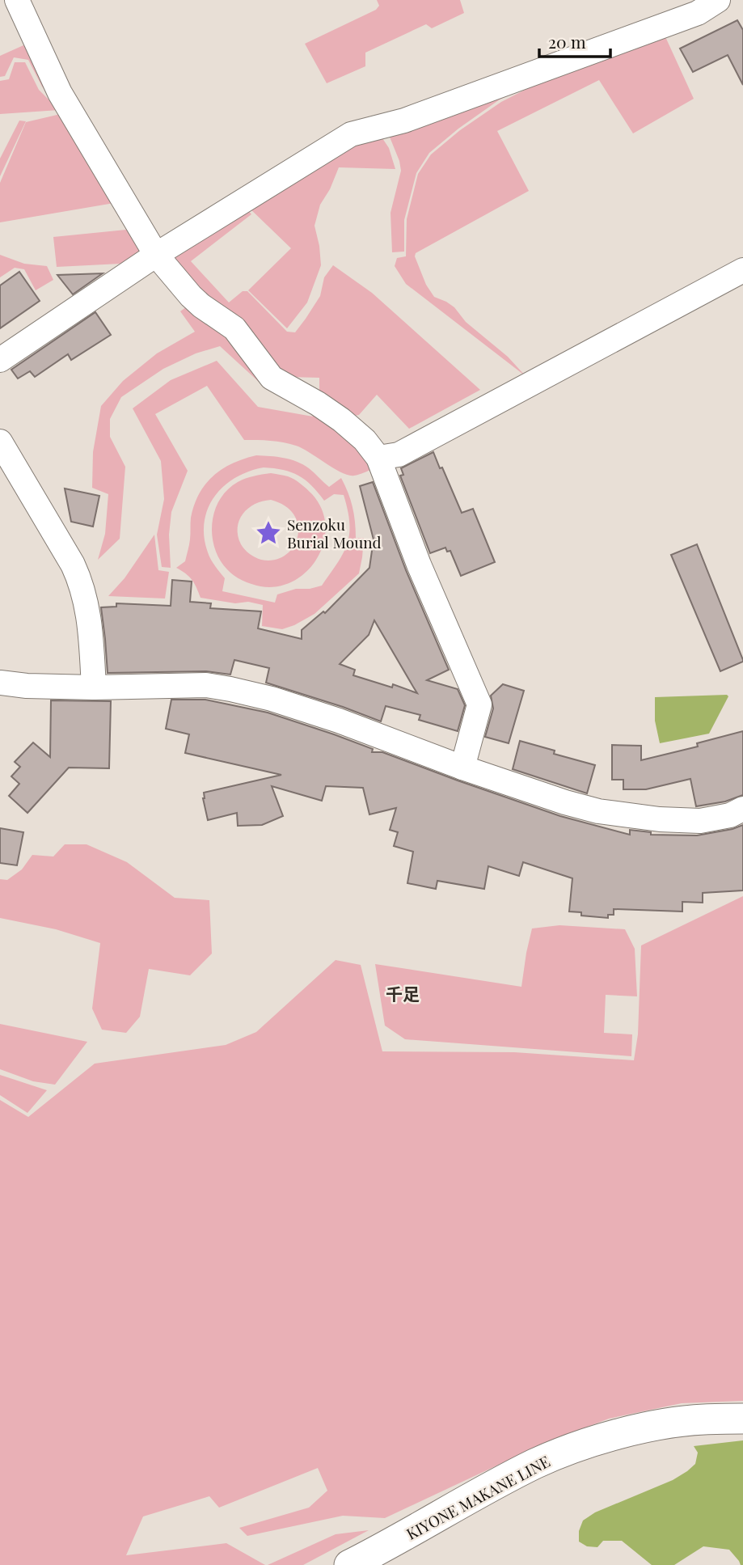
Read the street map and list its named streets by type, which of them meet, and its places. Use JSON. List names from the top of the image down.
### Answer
{
  "streets": {
    "main road": ["KIYONE MAKANE LINE"]
  },
  "districts": ["千足"],
  "places": {
    "place": ["Senzoku Burial Mound"]
  },
  "scale_bar": "20 m"
}
